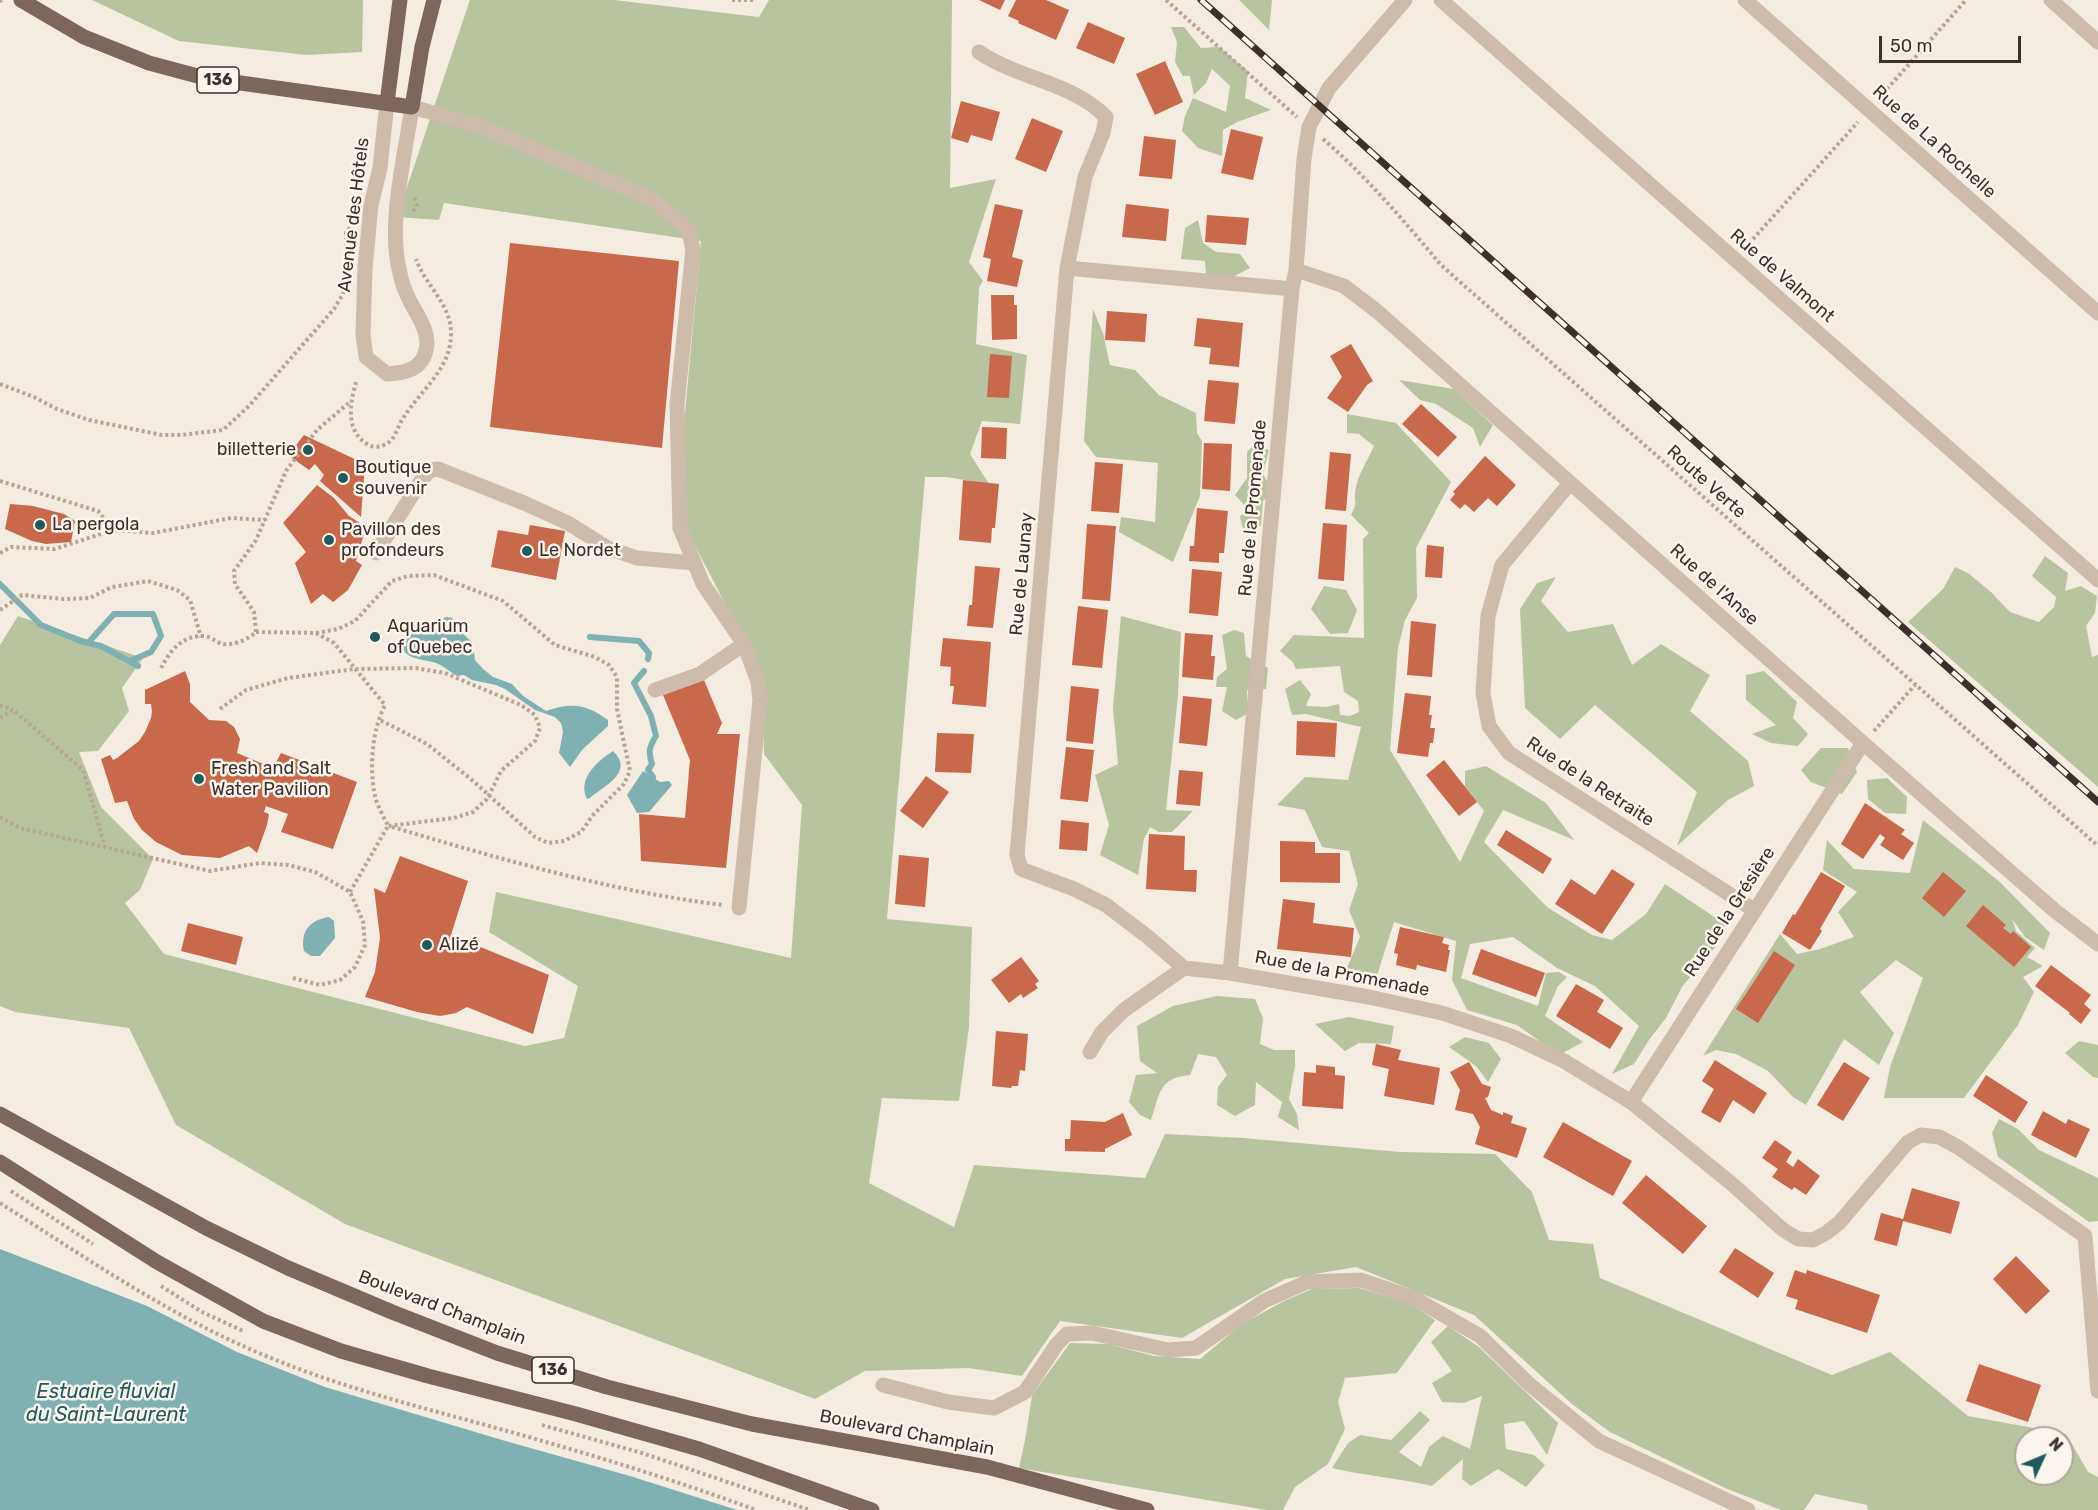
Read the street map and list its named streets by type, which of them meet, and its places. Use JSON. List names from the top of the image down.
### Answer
{
  "streets": {
    "main road": ["136", "Avenue des Hôtels", "Boulevard Champlain"],
    "street": [
      "Rue de La Rochelle",
      "Rue de Valmont",
      "Rue de la Promenade",
      "Rue de Launay",
      "Rue de l'Anse",
      "Rue de la Retraite",
      "Rue de la Grésière"
    ],
    "path": ["Route Verte"]
  },
  "crossings": [
    ["136", "Avenue des Hôtels"],
    ["Route Verte", "Rue de la Promenade"],
    ["Rue de la Promenade", "Rue de l'Anse"],
    ["Rue de la Promenade", "Rue de la Grésière"],
    ["Rue de l'Anse", "Rue de la Retraite"],
    ["Rue de l'Anse", "Rue de la Grésière"],
    ["Rue de la Retraite", "Rue de la Grésière"]
  ],
  "water": ["Estuaire fluvial du Saint-Laurent"],
  "places": [
    "billetterie",
    "Boutique souvenir",
    "La pergola",
    "Pavillon des profondeurs",
    "Le Nordet",
    "Aquarium of Quebec",
    "Fresh and Salt Water Pavilion",
    "Alizé"
  ],
  "scale_bar": "50 m",
  "north": "top right"
}
